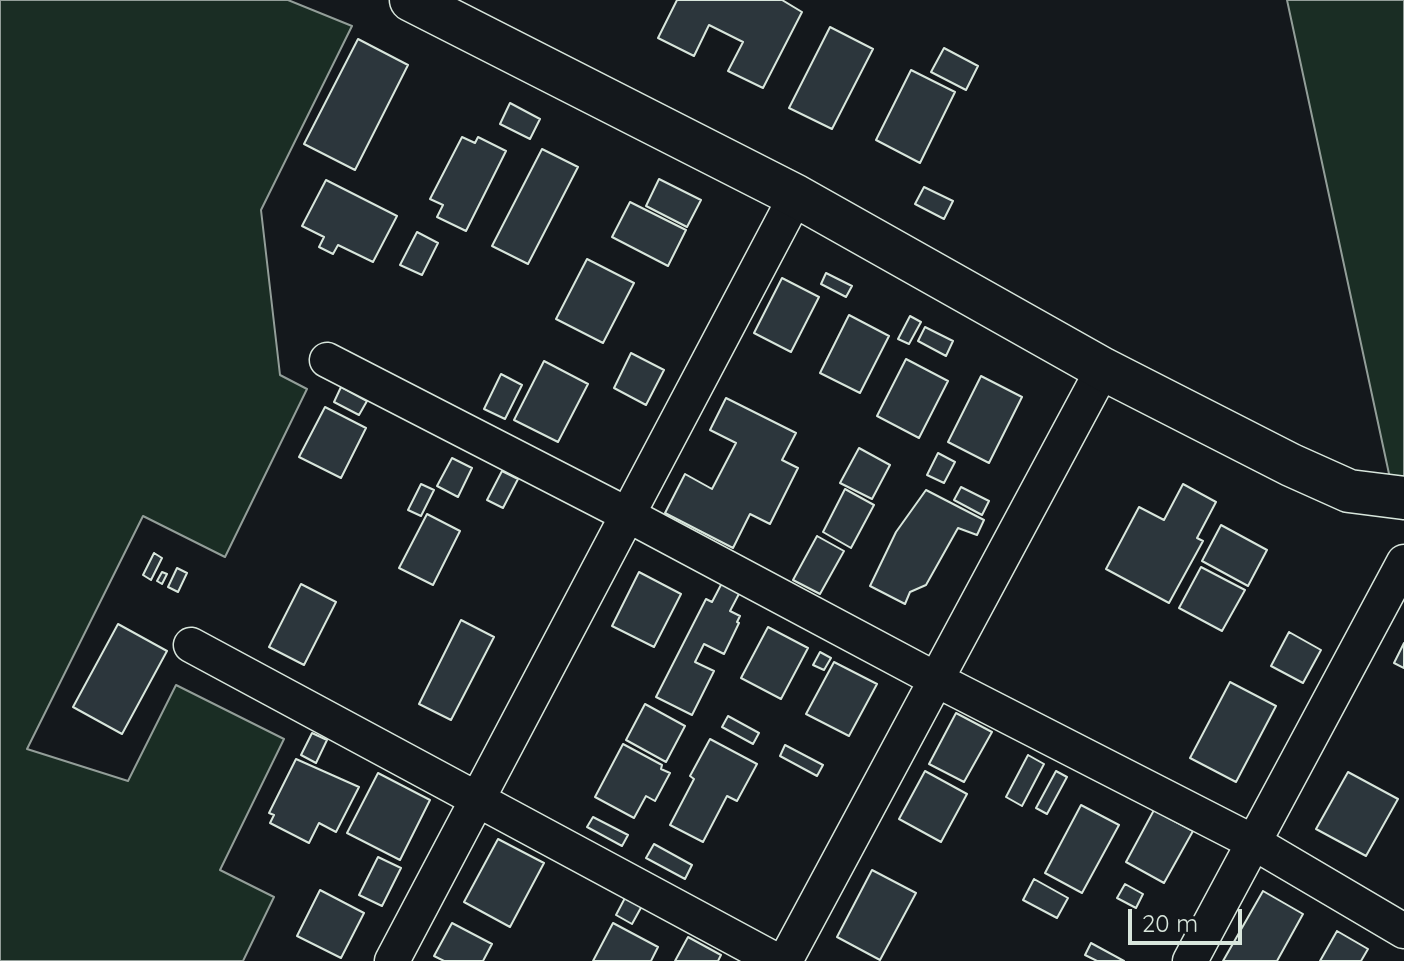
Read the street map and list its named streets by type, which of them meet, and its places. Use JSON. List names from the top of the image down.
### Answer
{
  "scale_bar": "20 m"
}
